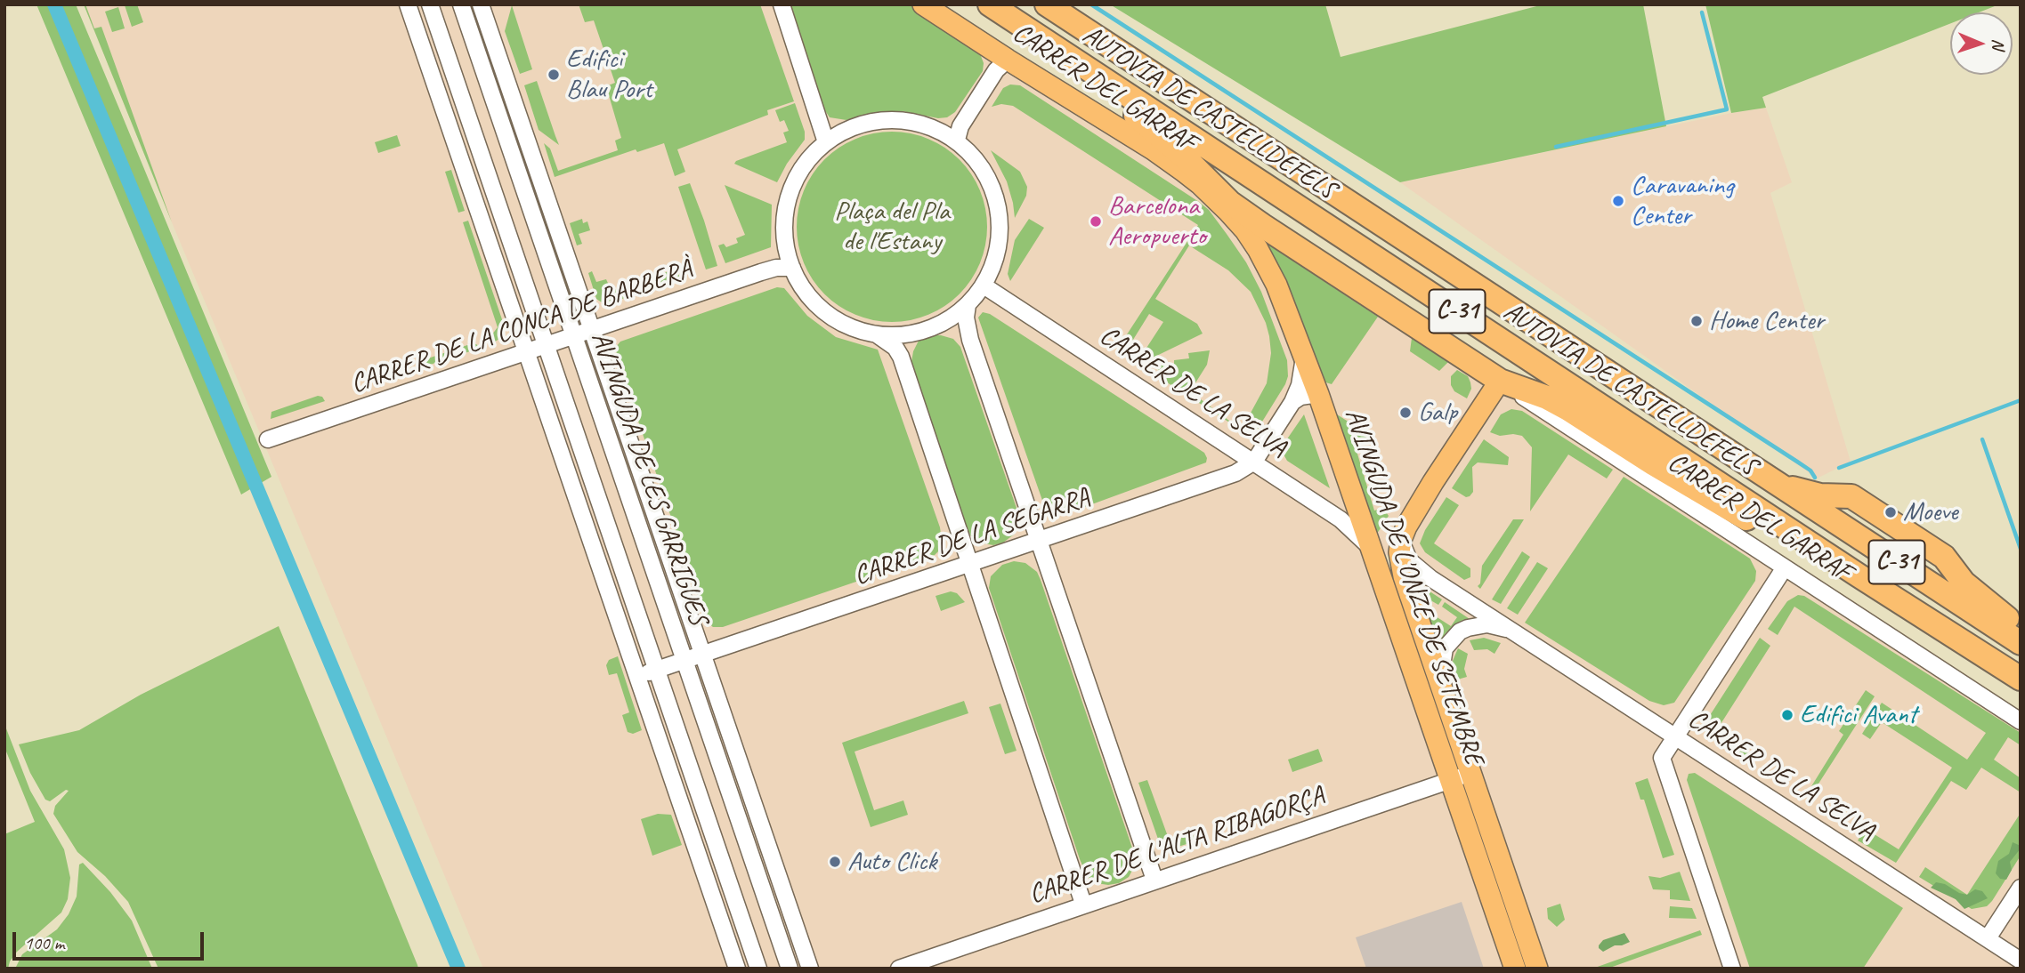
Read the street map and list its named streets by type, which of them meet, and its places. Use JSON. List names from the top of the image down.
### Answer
{
  "streets": {
    "highway": ["AUTOVIA DE CASTELLDEFELS", "C-31"],
    "main road": ["CARRER DEL GARRAF", "AVINGUDA DE L'ONZE DE SETEMBRE"],
    "street": [
      "CARRER DE LA CONCA DE BARBERÀ",
      "CARRER DE LA SELVA",
      "AVINGUDA DE LES GARRIGUES",
      "CARRER DE LA SEGARRA",
      "CARRER DE L'ALTA RIBAGORÇA"
    ]
  },
  "crossings": [
    ["CARRER DEL GARRAF", "AVINGUDA DE L'ONZE DE SETEMBRE"],
    ["CARRER DE LA CONCA DE BARBERÀ", "CARRER DE LA SELVA"],
    ["CARRER DE LA CONCA DE BARBERÀ", "AVINGUDA DE LES GARRIGUES"],
    ["CARRER DE LA SELVA", "CARRER DE LA SEGARRA"],
    ["CARRER DE LA SELVA", "AVINGUDA DE L'ONZE DE SETEMBRE"],
    ["AVINGUDA DE LES GARRIGUES", "CARRER DE LA SEGARRA"],
    ["CARRER DE LA SEGARRA", "AVINGUDA DE L'ONZE DE SETEMBRE"],
    ["AVINGUDA DE L'ONZE DE SETEMBRE", "CARRER DE L'ALTA RIBAGORÇA"]
  ],
  "parks": ["Plaça del Pla de l'Estany"],
  "places": [
    "Edifici Blau Port",
    "Caravaning Center",
    "Barcelona Aeropuerto",
    "Home Center",
    "Galp",
    "Moeve",
    "Edifici Avant",
    "Auto Click"
  ],
  "scale_bar": "100 m",
  "north": "right"
}
